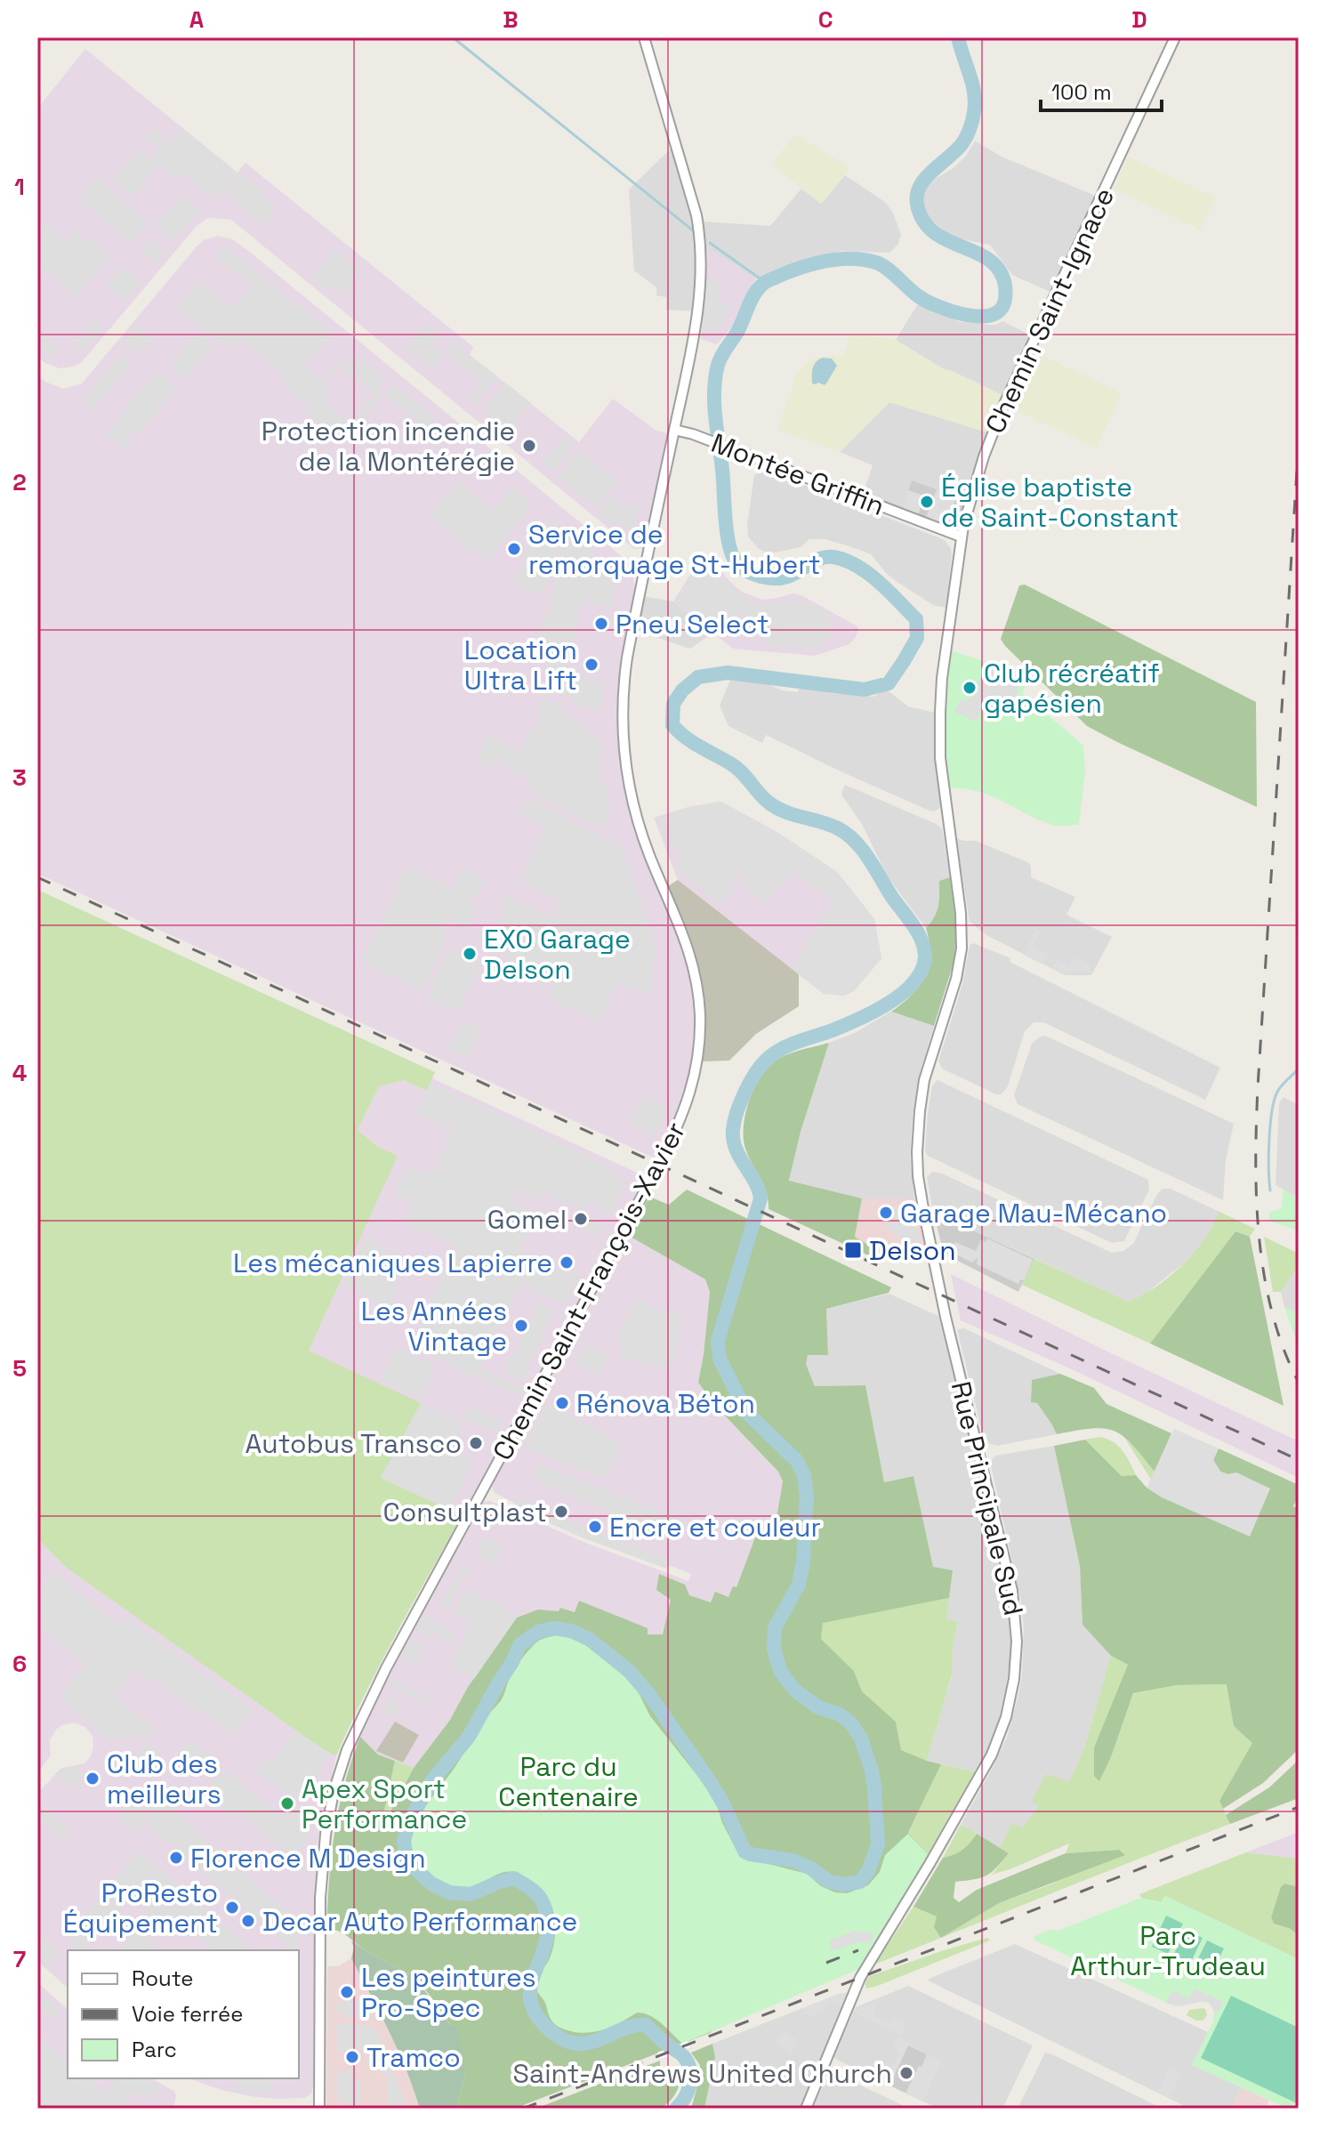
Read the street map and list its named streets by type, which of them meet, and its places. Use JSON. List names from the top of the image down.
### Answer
{
  "streets": {
    "street": [
      "Chemin Saint-Ignace",
      "Montée Griffin",
      "Chemin Saint-François-Xavier",
      "Rue Principale Sud"
    ]
  },
  "crossings": [
    ["Chemin Saint-Ignace", "Montée Griffin"],
    ["Chemin Saint-Ignace", "Rue Principale Sud"],
    ["Montée Griffin", "Chemin Saint-François-Xavier"]
  ],
  "parks": ["Parc du Centenaire", "Parc Arthur-Trudeau"],
  "places": {
    "other": [
      "Protection incendie de la Montérégie",
      "Église baptiste de Saint-Constant",
      "Service de remorquage St-Hubert",
      "Pneu Select",
      "Location Ultra Lift",
      "Club récréatif gapésien",
      "EXO Garage Delson",
      "Garage Mau-Mécano",
      "Gomel",
      "Les mécaniques Lapierre",
      "Les Années Vintage",
      "Rénova Béton",
      "Autobus Transco",
      "Consultplast",
      "Encre et couleur",
      "Club des meilleurs",
      "Apex Sport Performance",
      "Florence M Design",
      "ProResto Équipement",
      "Decar Auto Performance",
      "Les peintures Pro-Spec",
      "Tramco",
      "Saint-Andrews United Church"
    ],
    "transit": ["Delson"]
  },
  "legend": ["Route", "Voie ferrée", "Parc"],
  "scale_bar": "100 m",
  "grid": {
    "columns": [
      "A",
      "B",
      "C",
      "D"
    ],
    "rows": [
      "1",
      "2",
      "3",
      "4",
      "5",
      "6",
      "7"
    ]
  }
}
